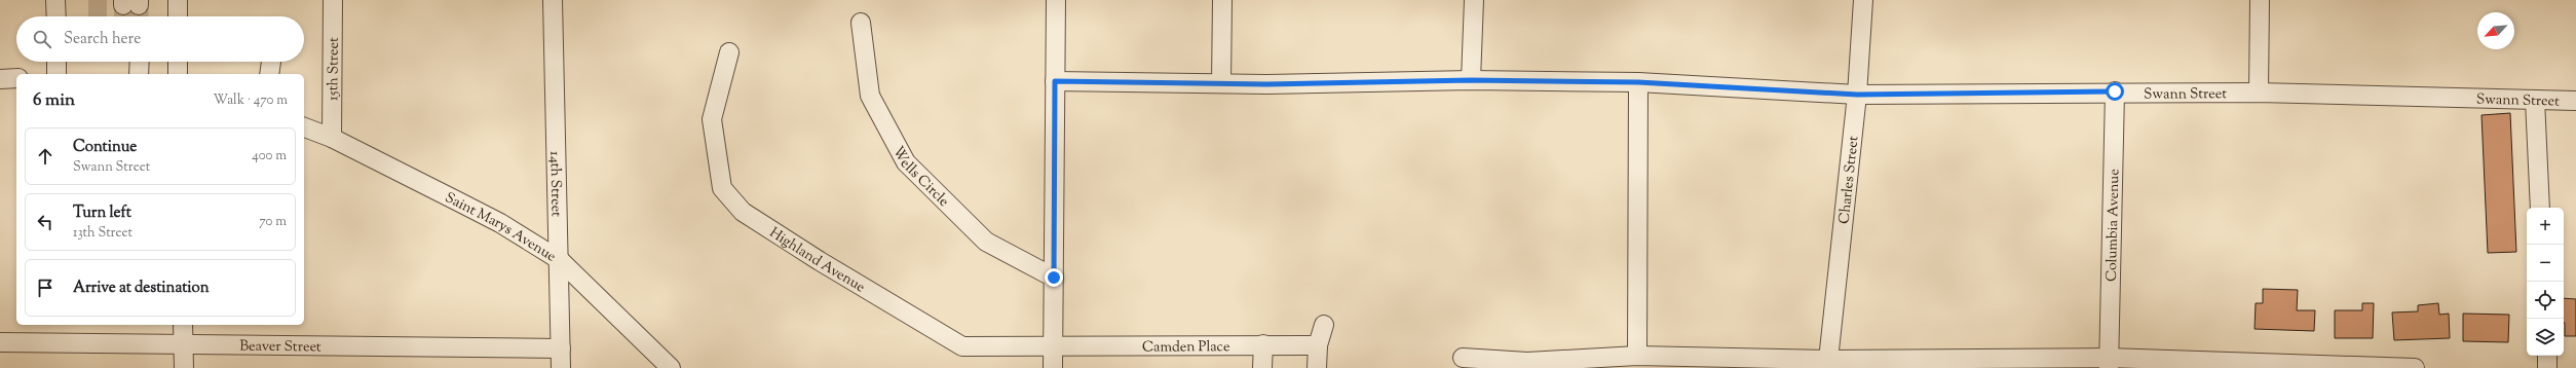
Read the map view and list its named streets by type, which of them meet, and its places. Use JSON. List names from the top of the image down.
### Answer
{
  "streets": {
    "street": [
      "15th Street",
      "Swann Street",
      "Wells Circle",
      "Charles Street",
      "14th Street",
      "Columbia Avenue",
      "Saint Marys Avenue",
      "Highland Avenue",
      "Beaver Street",
      "Camden Place"
    ]
  },
  "crossings": [
    ["15th Street", "Saint Marys Avenue"],
    ["Swann Street", "Charles Street"],
    ["Swann Street", "Columbia Avenue"],
    ["14th Street", "Saint Marys Avenue"],
    ["14th Street", "Beaver Street"],
    ["Highland Avenue", "Camden Place"]
  ],
  "north": "bottom left",
  "page": {
    "search": "Search here",
    "heading": ["6 min", "Walk · 470 m"],
    "list": [
      ["Continue", "Swann Street", "400 m"],
      ["Turn left", "13th Street", "70 m"],
      "Arrive at destination"
    ],
    "map_buttons": ["+", "−"]
  }
}
